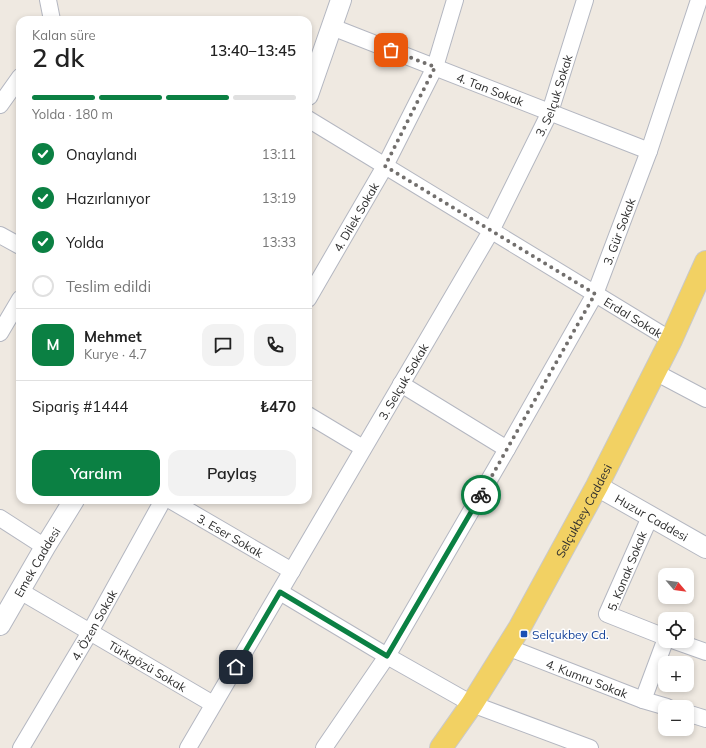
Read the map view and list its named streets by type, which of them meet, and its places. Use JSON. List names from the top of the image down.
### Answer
{
  "streets": {
    "main road": ["Selçukbey Caddesi"],
    "street": [
      "4. Tan Sokak",
      "3. Selçuk Sokak",
      "4. Dilek Sokak",
      "3. Gür Sokak",
      "Erdal Sokak",
      "Huzur Caddesi",
      "3. Eser Sokak",
      "Emek Caddesi",
      "5. Konak Sokak",
      "4. Özen Sokak",
      "Türkgözü Sokak",
      "4. Kumru Sokak"
    ]
  },
  "crossings": [
    ["4. Tan Sokak", "3. Selçuk Sokak"],
    ["4. Tan Sokak", "4. Dilek Sokak"],
    ["4. Tan Sokak", "3. Gür Sokak"],
    ["3. Selçuk Sokak", "Erdal Sokak"],
    ["3. Selçuk Sokak", "3. Eser Sokak"],
    ["3. Selçuk Sokak", "Türkgözü Sokak"],
    ["4. Dilek Sokak", "Erdal Sokak"],
    ["3. Gür Sokak", "Erdal Sokak"],
    ["Erdal Sokak", "Selçukbey Caddesi"],
    ["Selçukbey Caddesi", "Huzur Caddesi"],
    ["Selçukbey Caddesi", "4. Kumru Sokak"],
    ["Huzur Caddesi", "5. Konak Sokak"],
    ["Emek Caddesi", "Türkgözü Sokak"],
    ["4. Özen Sokak", "Türkgözü Sokak"]
  ],
  "places": {
    "transit": ["Selçukbey Cd."]
  },
  "north": "bottom right",
  "page": {
    "heading": ["2 dk", "Kalan süre", "13:40–13:45"],
    "panel": [
      "Mehmet",
      "Kurye · 4.7",
      "Sipariş #1444",
      "₺470"
    ],
    "bar": "Yolda · 180 m",
    "list": [
      ["Onaylandı", "13:11"],
      ["Hazırlanıyor", "13:19"],
      ["Yolda", "13:33"],
      "Teslim edildi"
    ],
    "round": "M",
    "buttons": ["Yardım", "Paylaş"],
    "map_buttons": ["+", "−"]
  }
}
